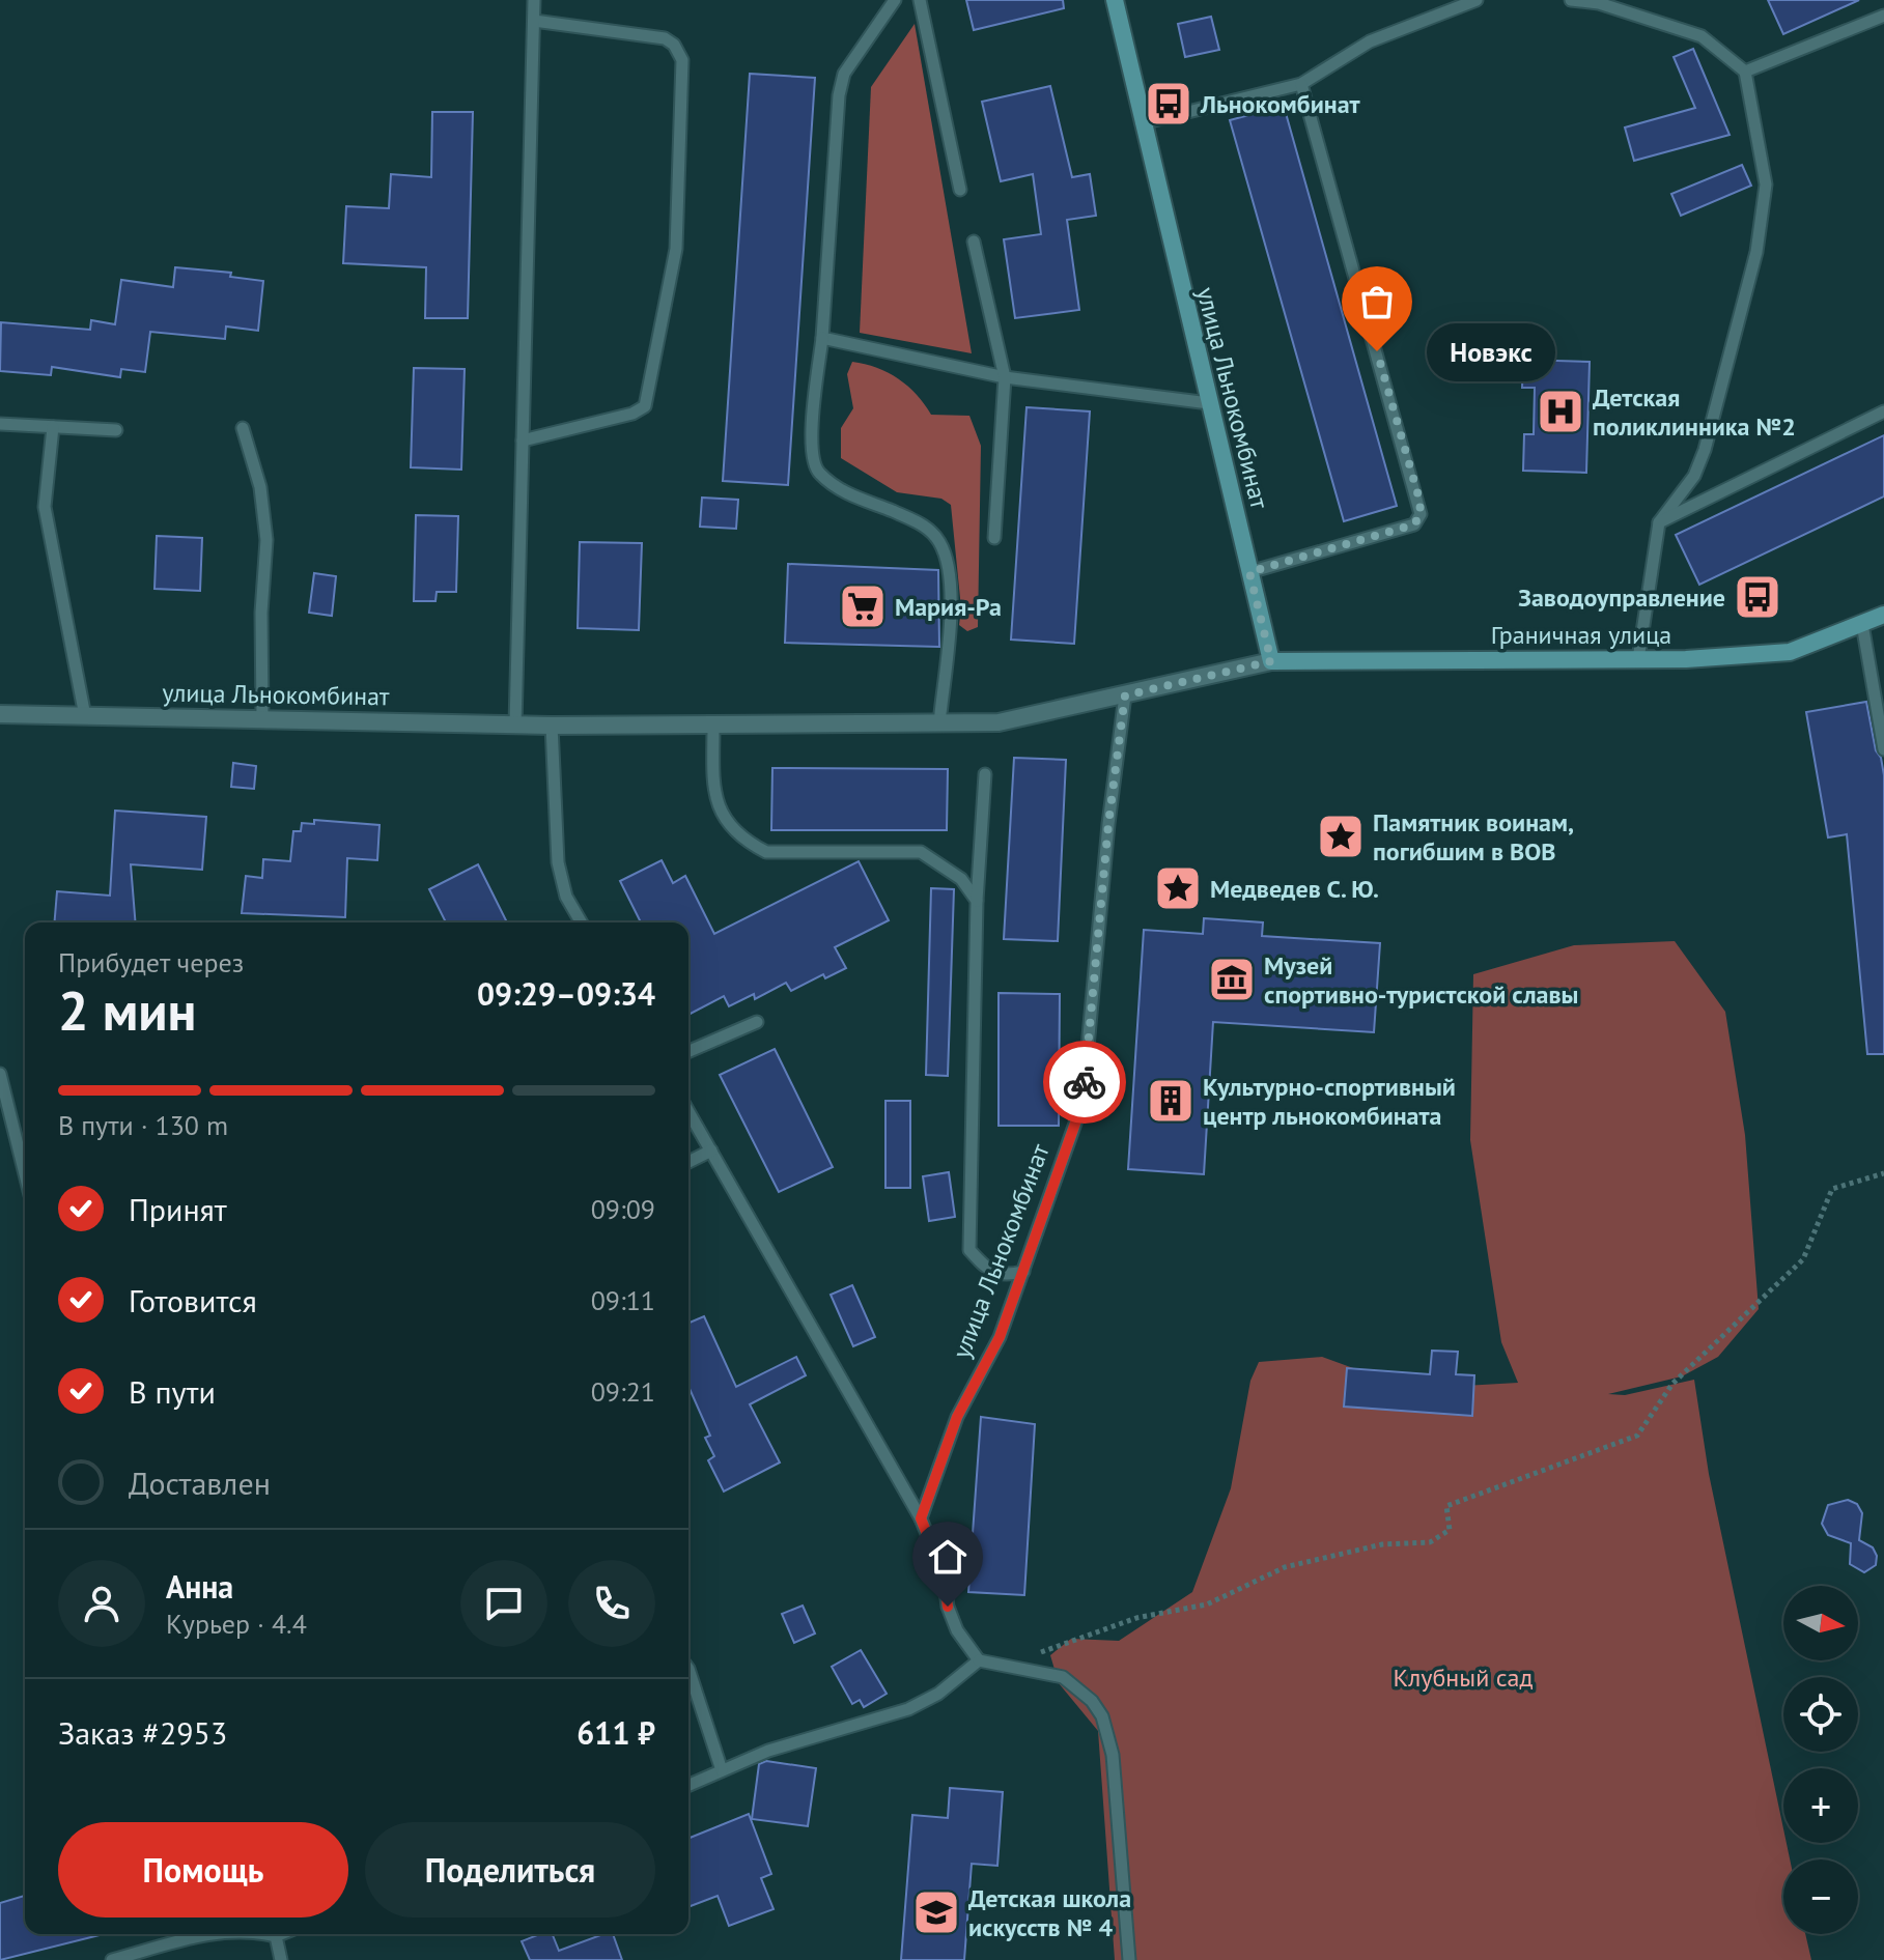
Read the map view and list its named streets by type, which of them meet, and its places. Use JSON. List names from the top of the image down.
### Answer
{
  "streets": {
    "street": ["улица Льнокомбинат", "Граничная улица"]
  },
  "crossings": [
    ["улица Льнокомбинат", "Граничная улица"]
  ],
  "parks": ["Клубный сад"],
  "places": {
    "bus stop": ["Льнокомбинат", "Заводоуправление"],
    "other": ["Новэкс"],
    "hospital": ["Детская поликлинника №2"],
    "supermarket": ["Мария-Ра"],
    "place": ["Памятник воинам, погибшим в ВОВ", "Медведев С. Ю."],
    "museum": ["Музей спортивно-туристской славы"],
    "building": ["Культурно-спортивный центр льнокомбината"],
    "school or university": ["Детская школа искусств № 4"]
  },
  "north": "right",
  "page": {
    "bubble": "Новэкс",
    "heading": ["2 мин", "Прибудет через", "09:29–09:34"],
    "panel": [
      "Анна",
      "Курьер · 4.4",
      "Заказ #2953",
      "611 ₽"
    ],
    "bar": "В пути · 130 m",
    "list": [
      ["Принят", "09:09"],
      ["Готовится", "09:11"],
      ["В пути", "09:21"],
      "Доставлен"
    ],
    "map_buttons": ["+", "−"],
    "buttons": ["Помощь", "Поделиться"]
  }
}
